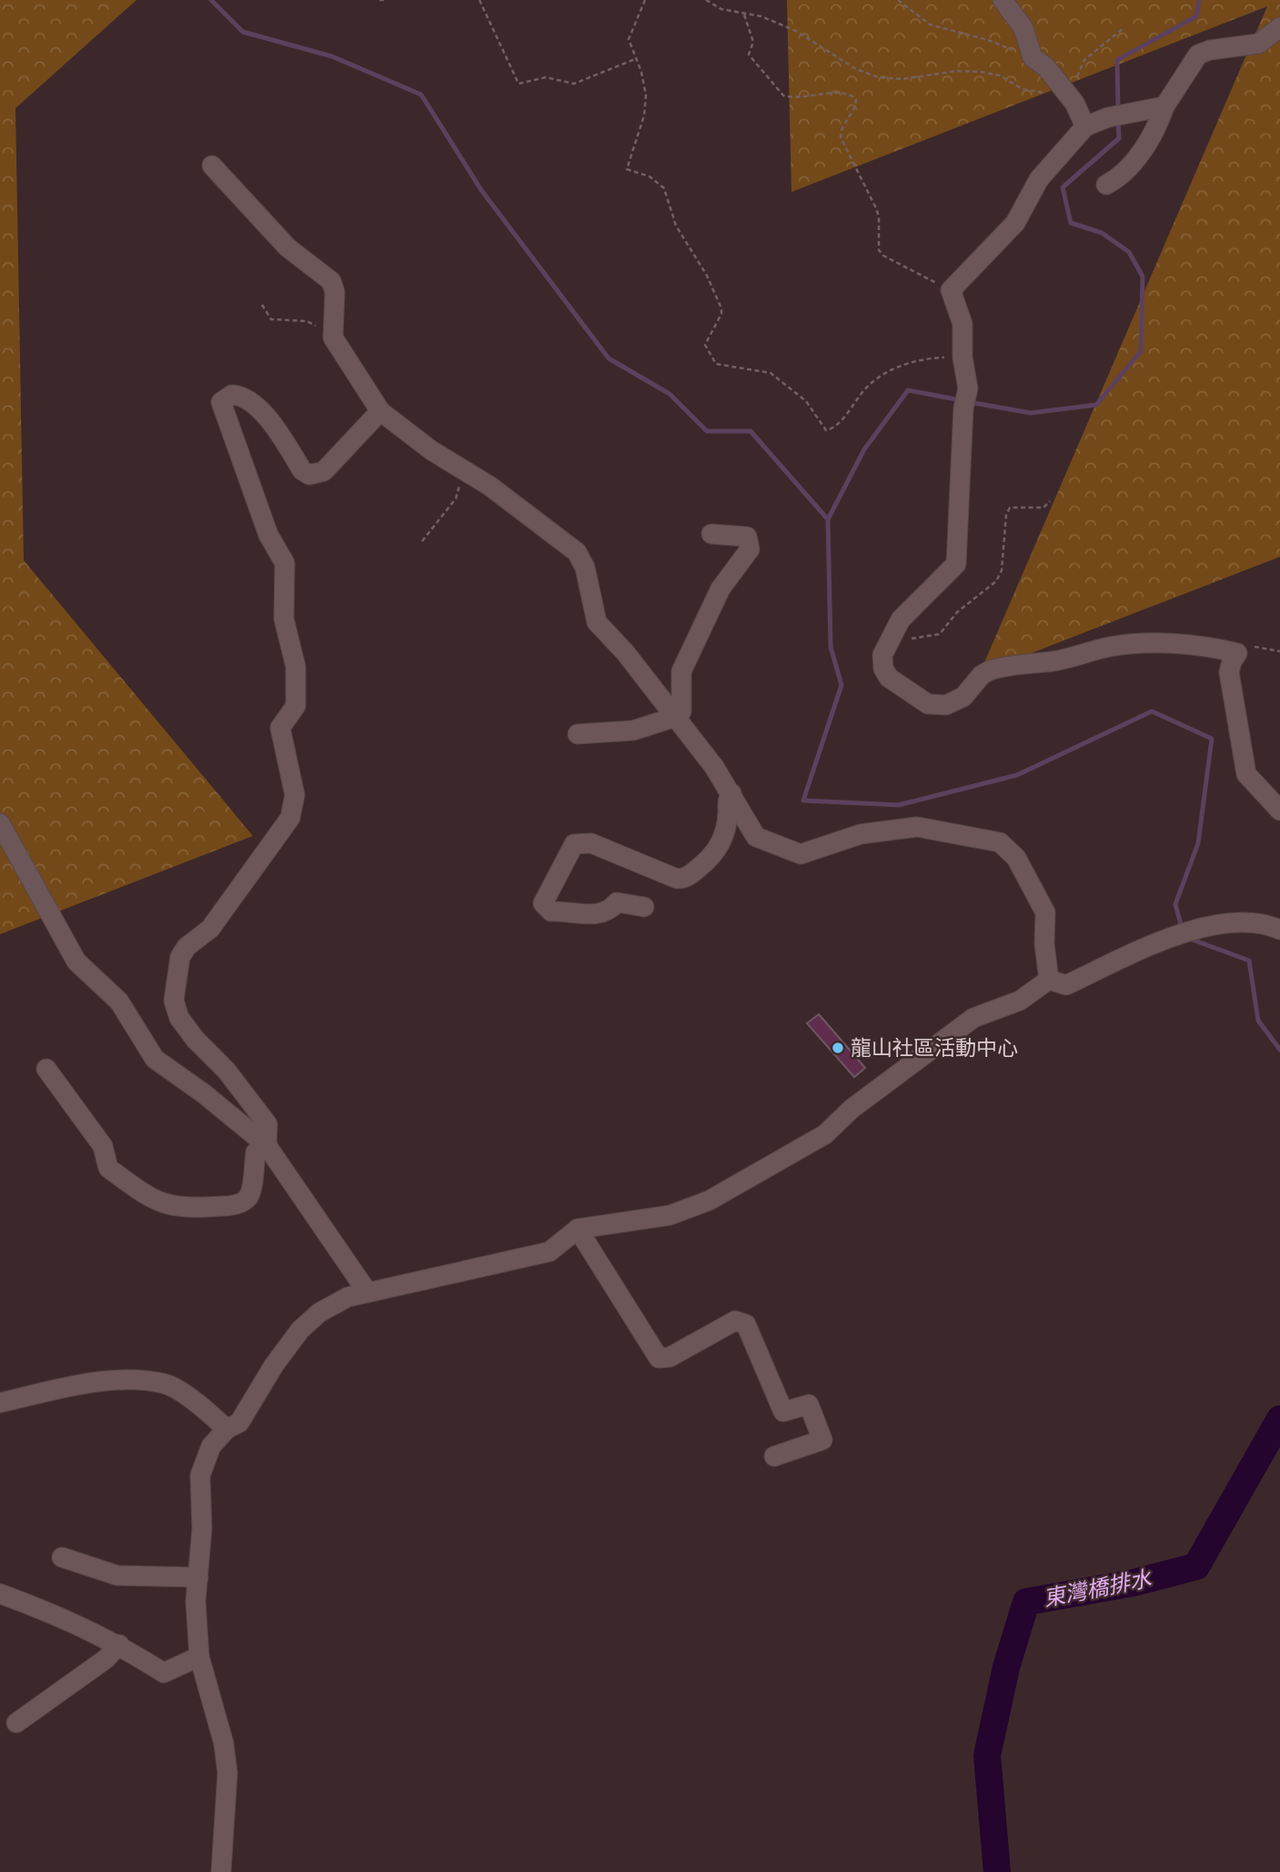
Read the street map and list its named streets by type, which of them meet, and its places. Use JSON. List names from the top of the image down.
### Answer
{
  "water": ["東灣橋排水"],
  "places": ["龍山社區活動中心"]
}
